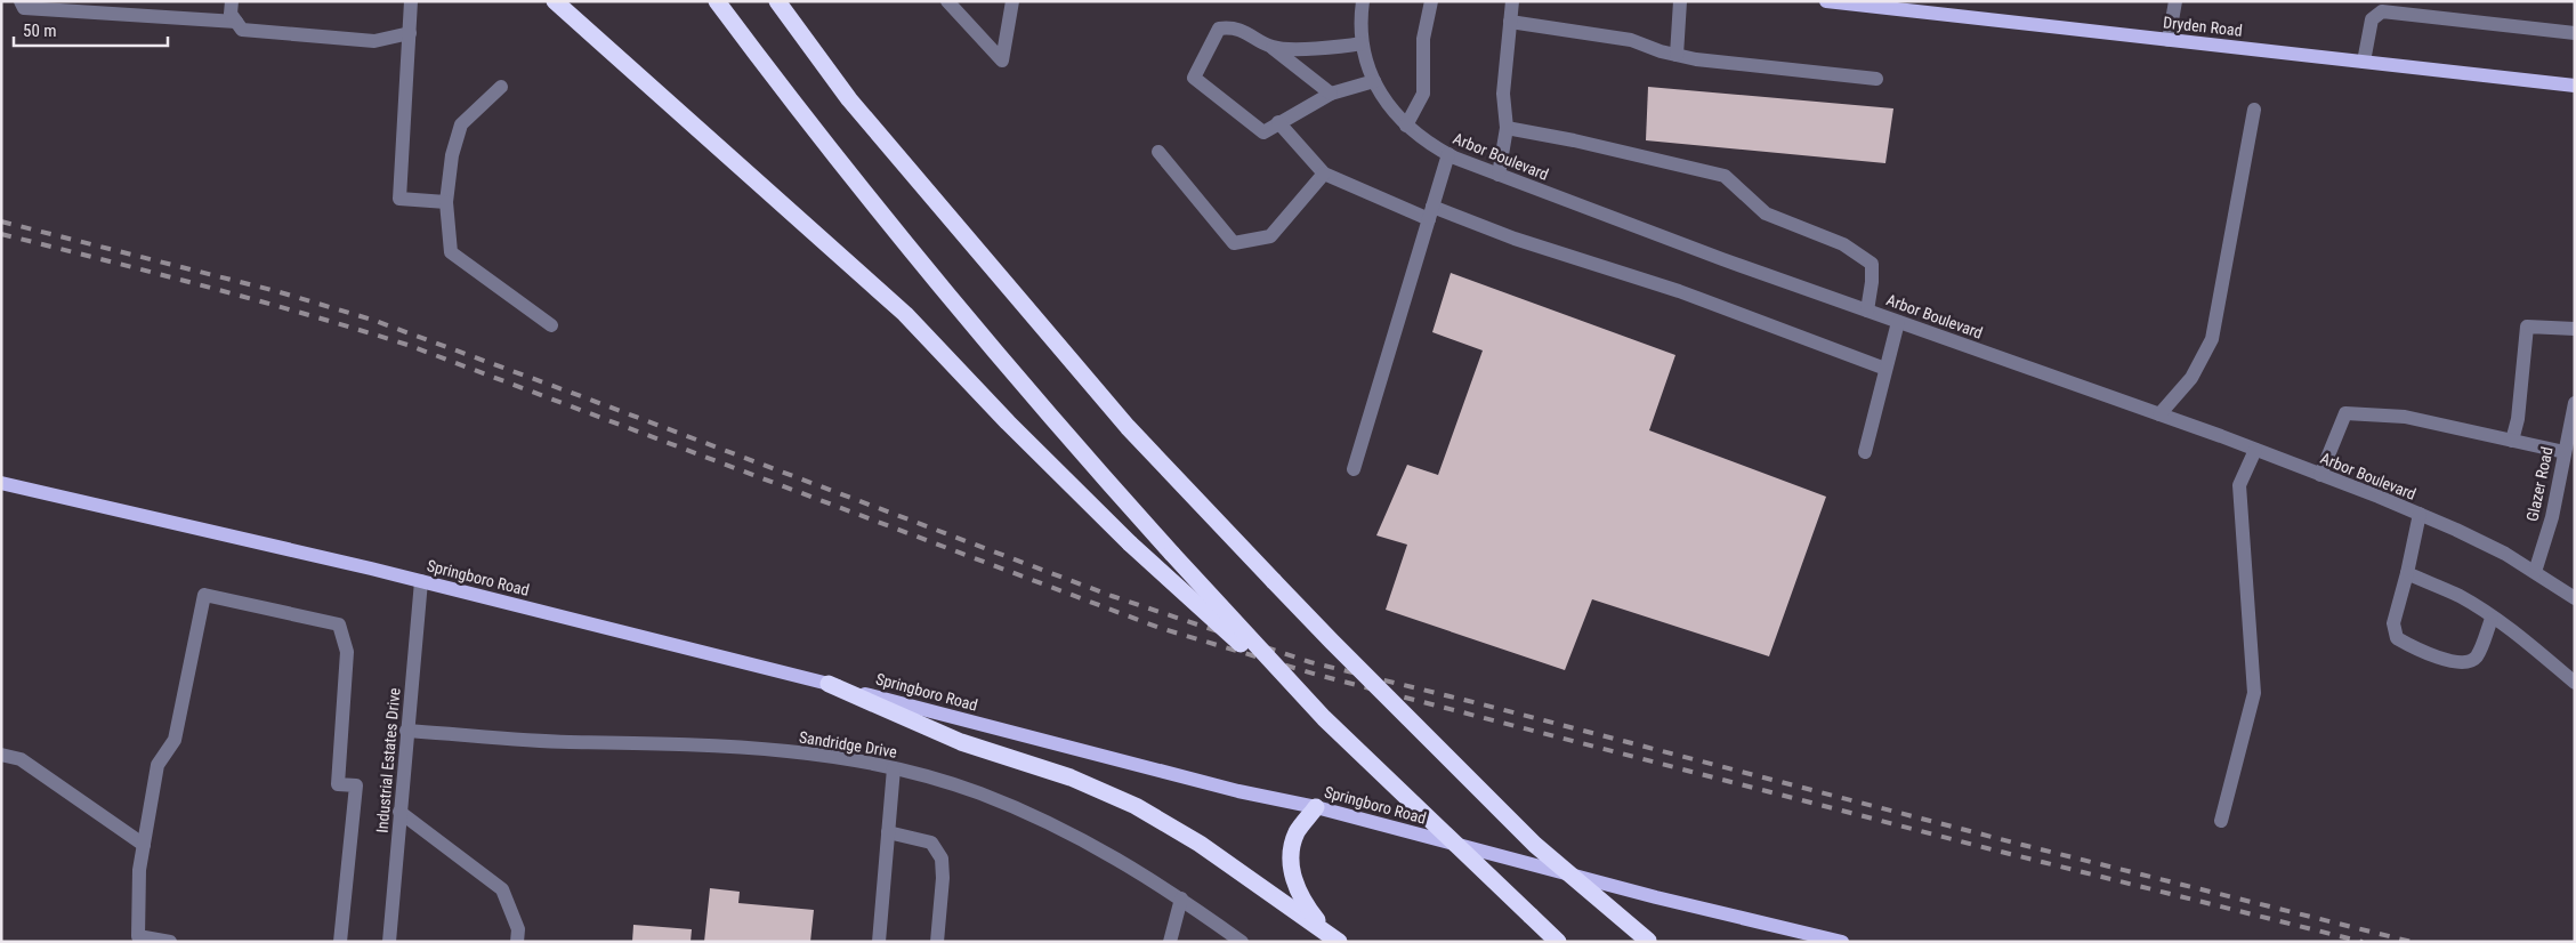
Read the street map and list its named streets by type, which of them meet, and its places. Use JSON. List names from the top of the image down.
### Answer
{
  "streets": {
    "main road": ["Dryden Road", "Springboro Road"],
    "street": [
      "Arbor Boulevard",
      "Glazer Road",
      "Sandridge Drive",
      "Industrial Estates Drive"
    ]
  },
  "crossings": [
    ["Arbor Boulevard", "Glazer Road"],
    ["Springboro Road", "Industrial Estates Drive"],
    ["Sandridge Drive", "Industrial Estates Drive"]
  ],
  "scale_bar": "50 m"
}
